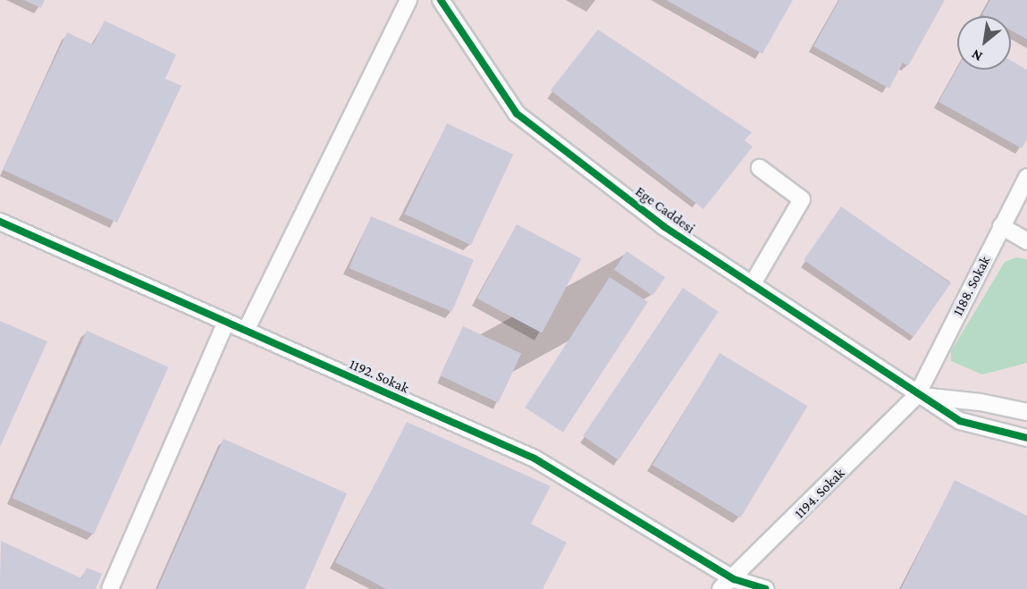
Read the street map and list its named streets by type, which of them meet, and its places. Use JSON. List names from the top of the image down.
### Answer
{
  "streets": {
    "street": [
      "Ege Caddesi",
      "1188. Sokak",
      "1192. Sokak",
      "1194. Sokak"
    ]
  },
  "crossings": [
    ["Ege Caddesi", "1188. Sokak"],
    ["Ege Caddesi", "1194. Sokak"],
    ["1188. Sokak", "1194. Sokak"],
    ["1192. Sokak", "1194. Sokak"]
  ],
  "north": "bottom left"
}
